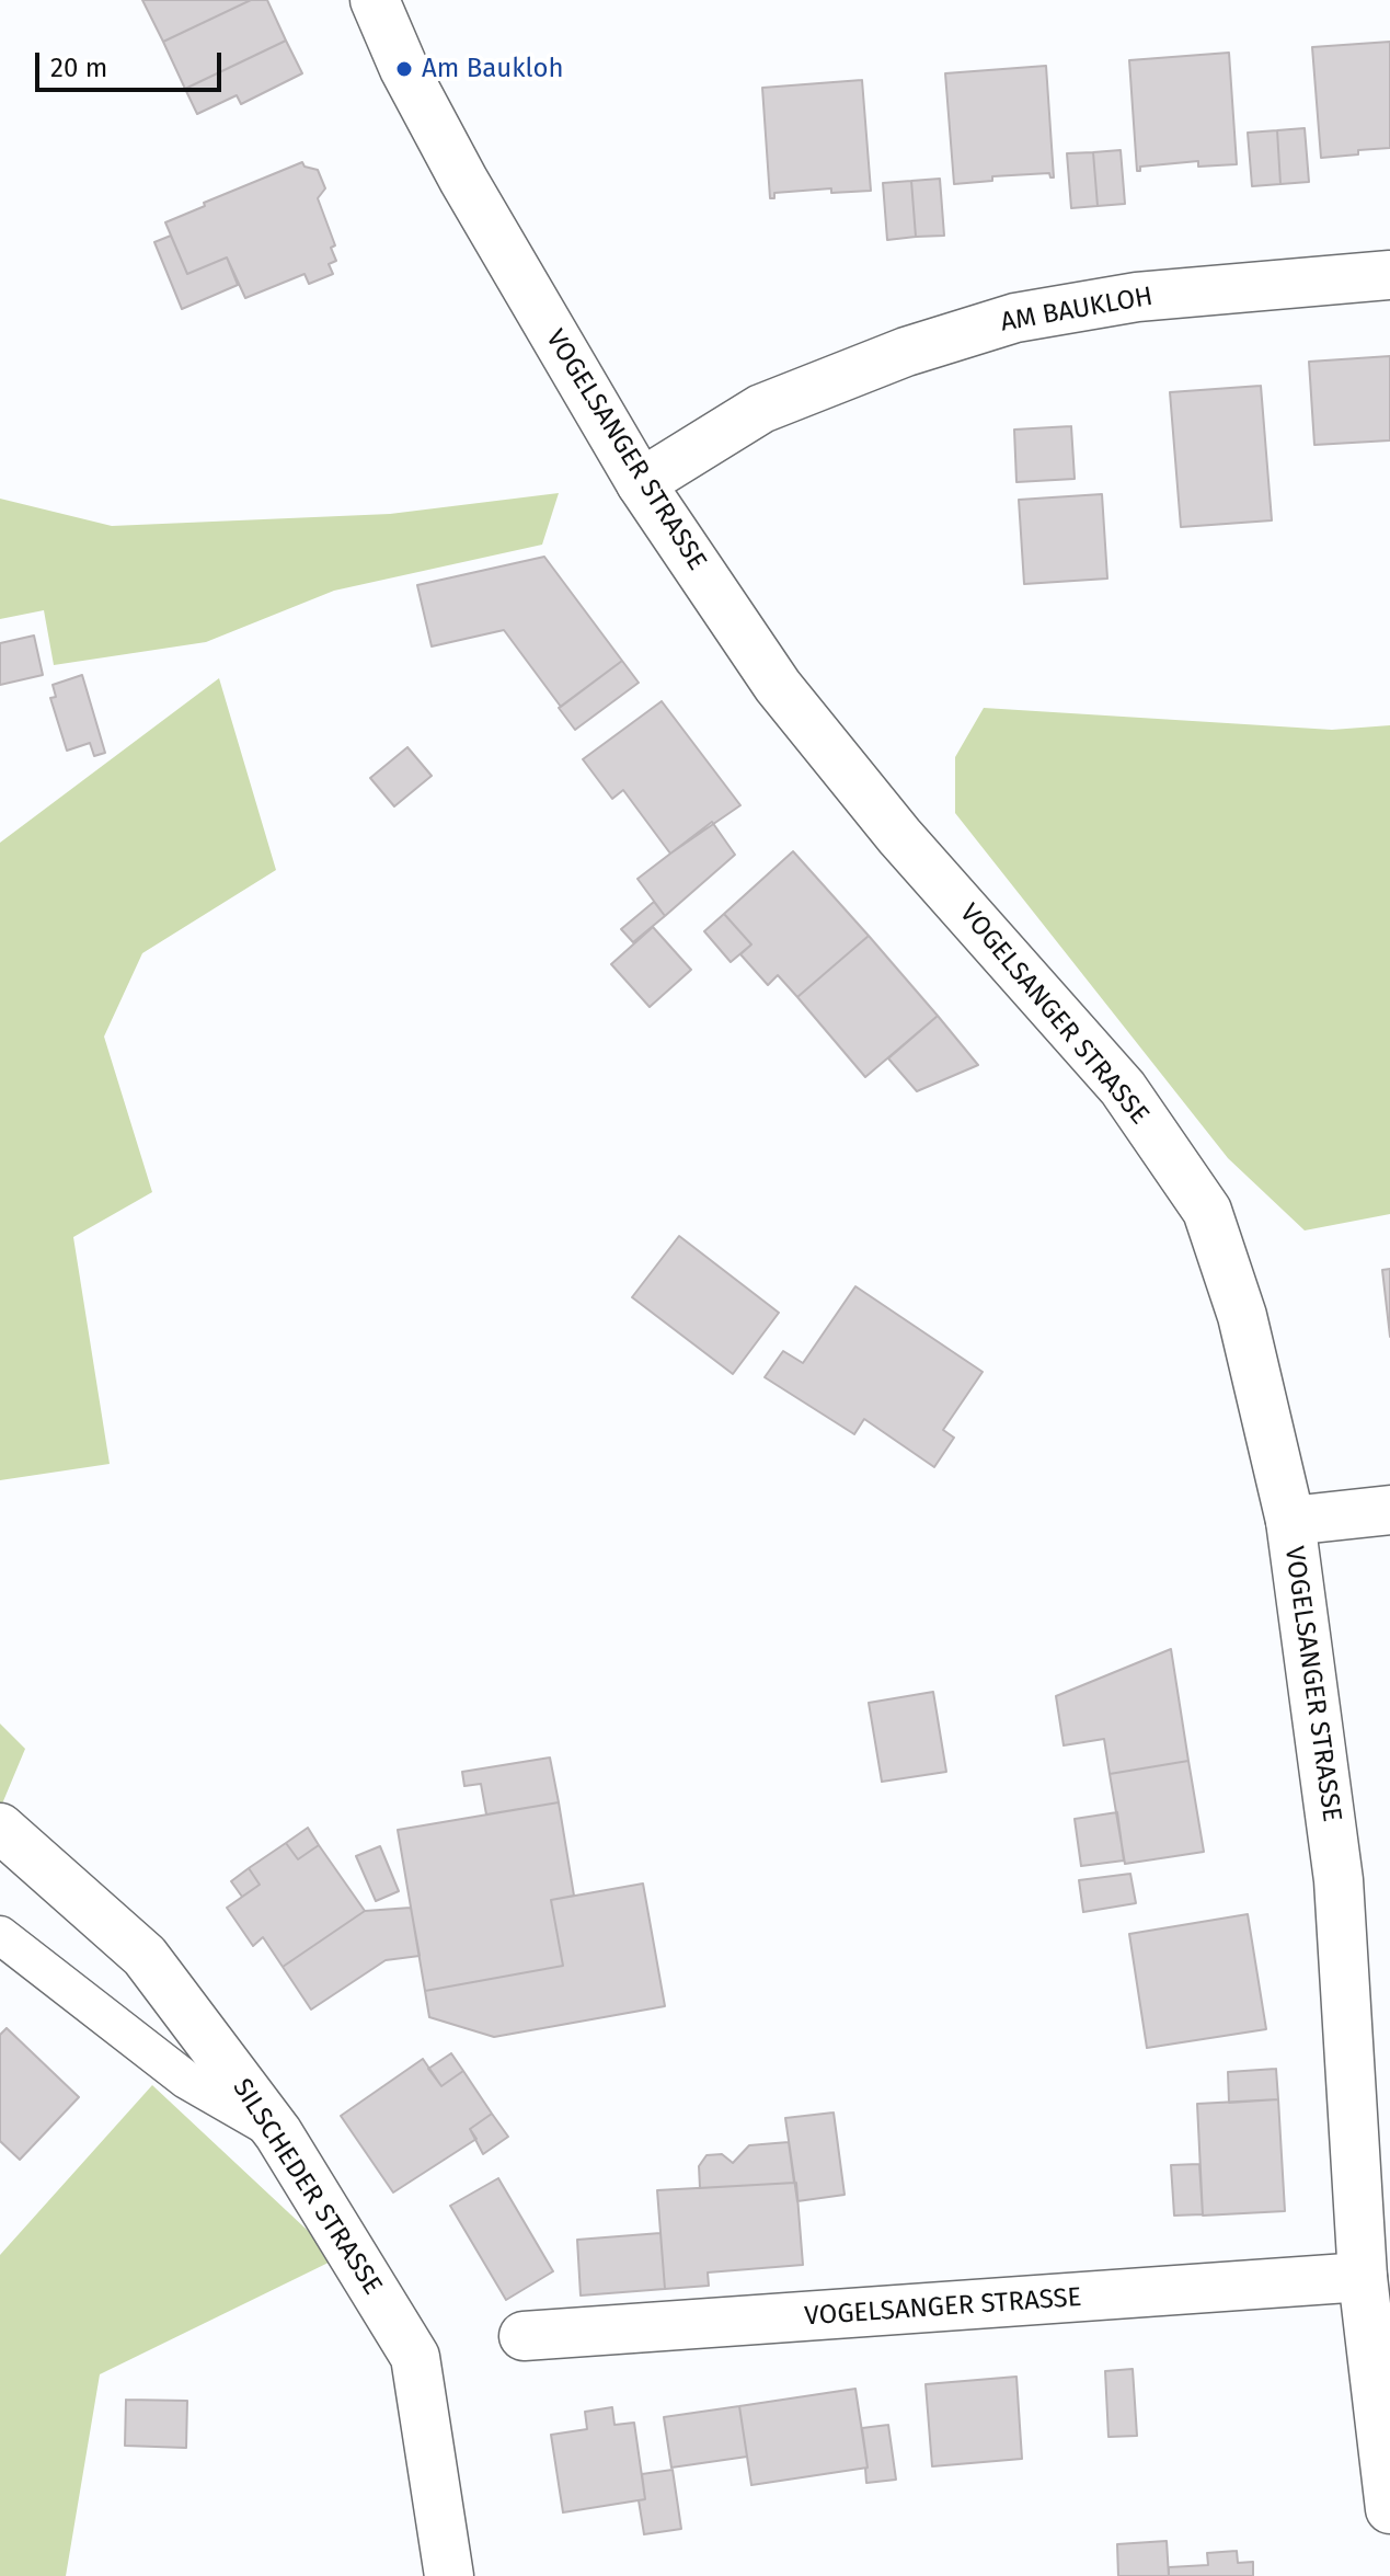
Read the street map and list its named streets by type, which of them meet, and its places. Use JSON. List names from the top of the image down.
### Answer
{
  "streets": {
    "street": ["AM BAUKLOH", "VOGELSANGER STRASSE", "SILSCHEDER STRASSE"]
  },
  "crossings": [
    ["AM BAUKLOH", "VOGELSANGER STRASSE"]
  ],
  "places": ["Am Baukloh"],
  "scale_bar": "20 m"
}
